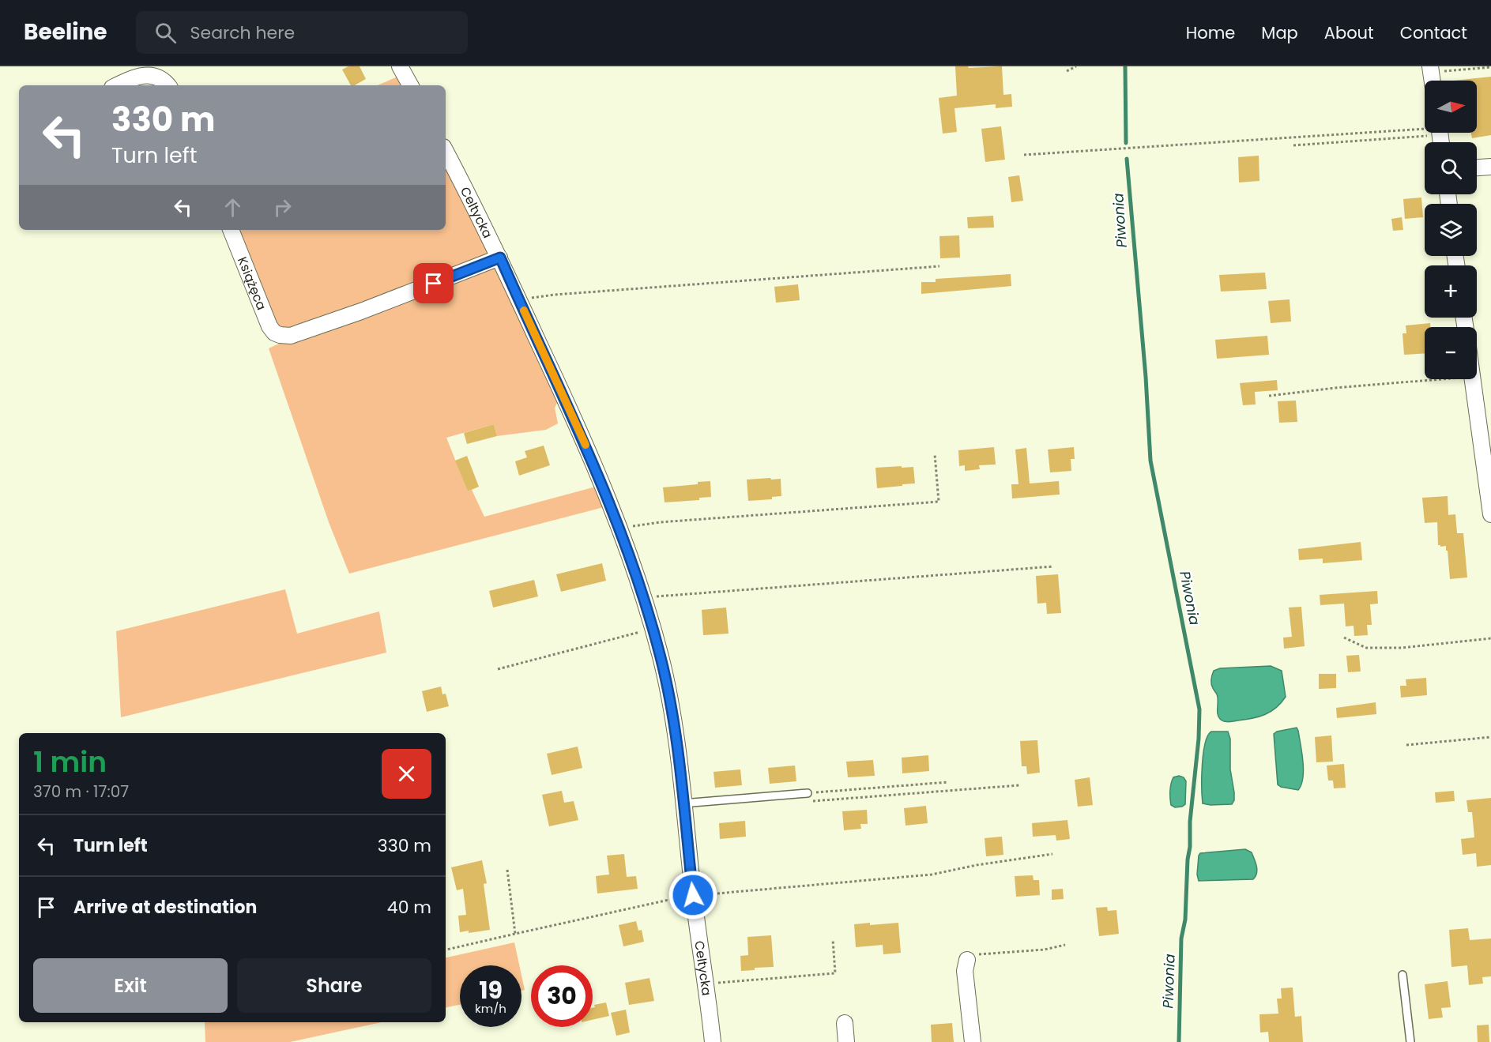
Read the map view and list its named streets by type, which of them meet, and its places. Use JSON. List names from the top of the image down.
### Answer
{
  "streets": {
    "street": ["Celtycka", "Książęca"]
  },
  "crossings": [
    ["Celtycka", "Książęca"]
  ],
  "water": ["Piwonia"],
  "north": "right",
  "page": {
    "header": "Beeline",
    "search": "Search here",
    "nav": [
      "Home",
      "Map",
      "About",
      "Contact"
    ],
    "map_buttons": ["+", "−"],
    "turn": ["330 m", "Turn left"],
    "heading": ["1 min", "370 m · 17:07"],
    "list": [
      {
        "name": "Turn left",
        "value": "330 m"
      },
      {
        "name": "Arrive at destination",
        "value": "40 m"
      }
    ],
    "buttons": ["Exit", "Share"],
    "speed": "19 km/h",
    "limit": "30"
  }
}
